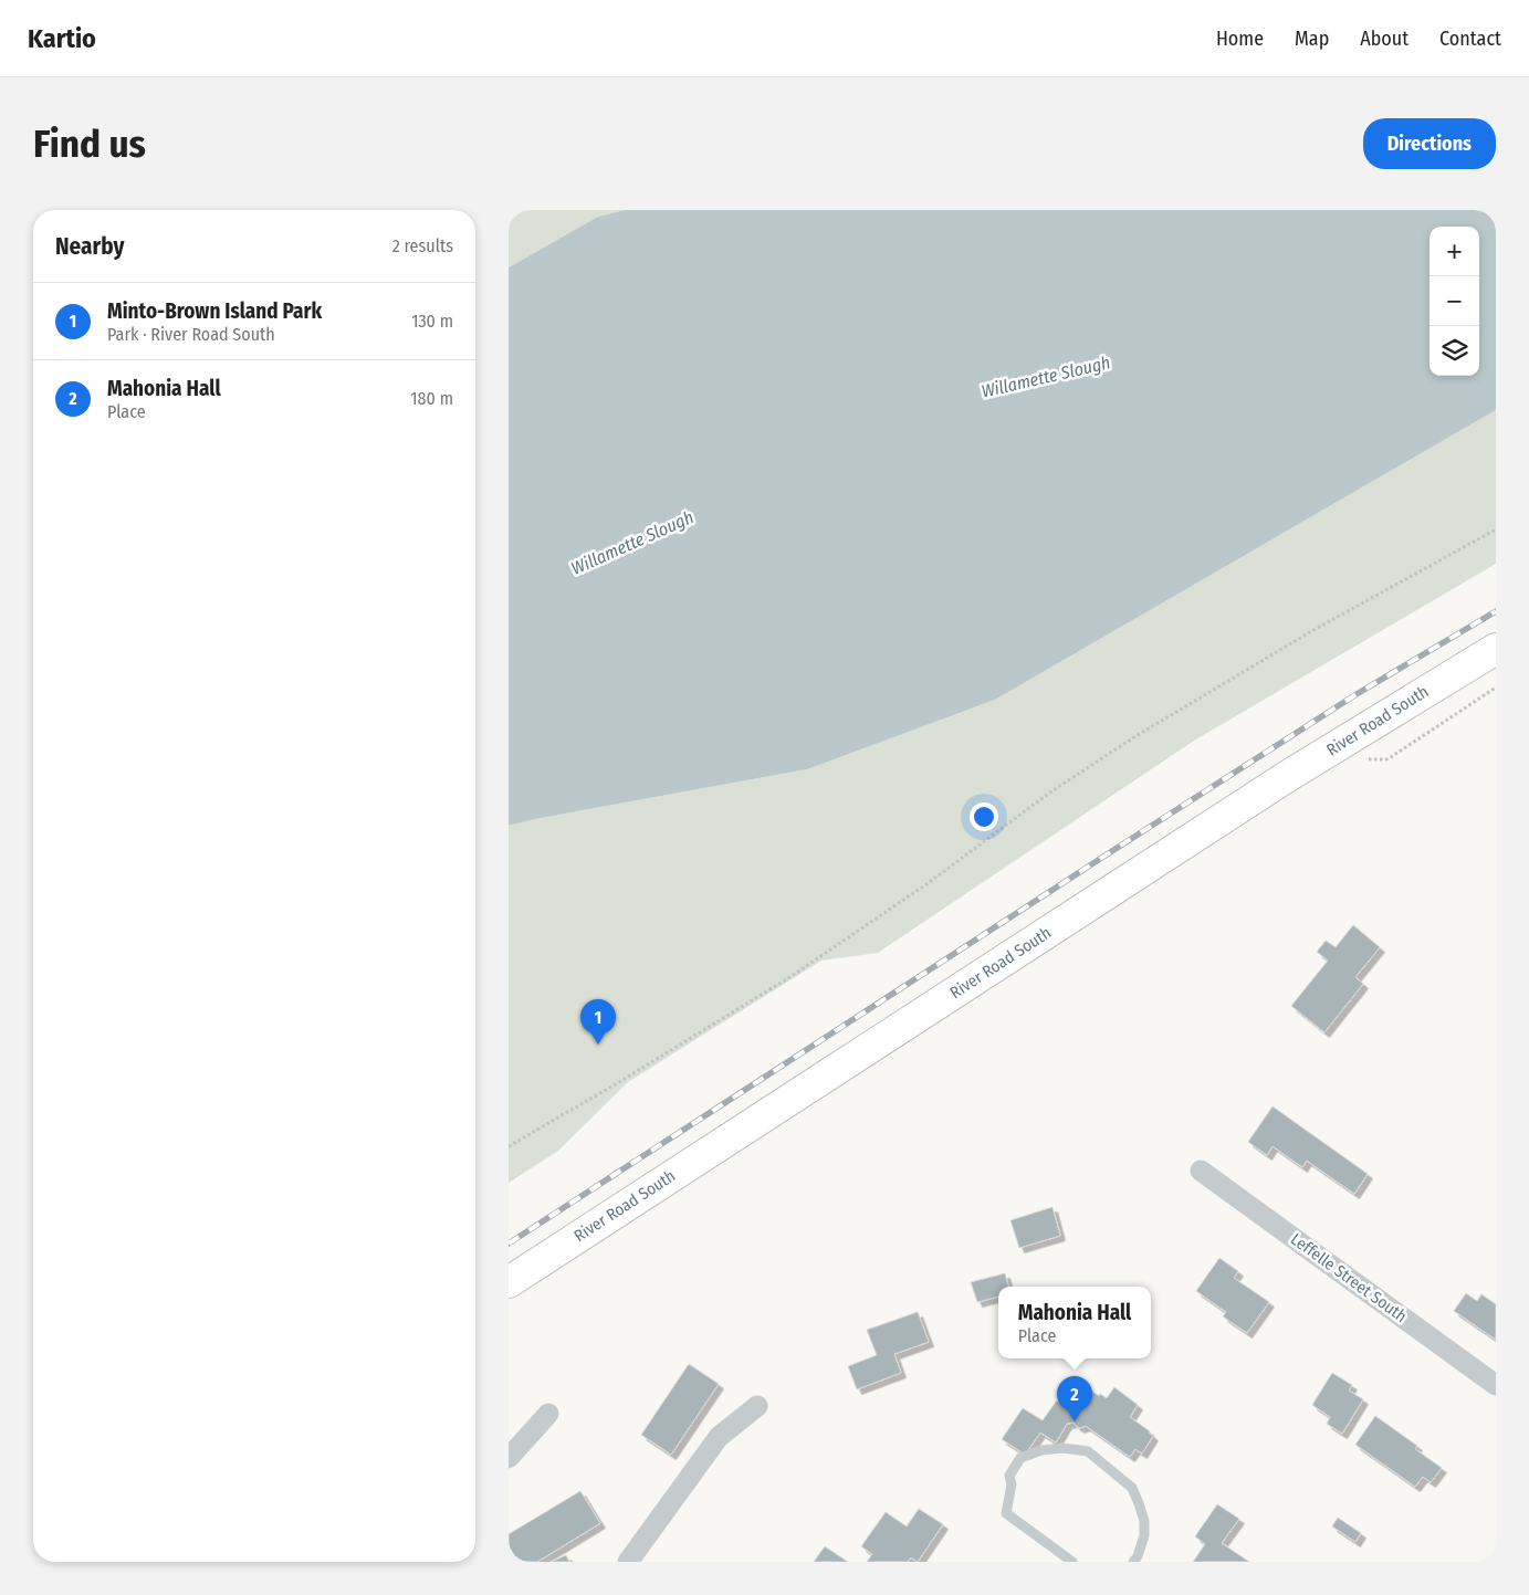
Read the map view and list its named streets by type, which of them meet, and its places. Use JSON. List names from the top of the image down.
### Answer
{
  "streets": {
    "main road": ["River Road South"],
    "street": ["Leffelle Street South"]
  },
  "water": ["Willamette Slough"],
  "page": {
    "header": "Kartio",
    "nav": [
      "Home",
      "Map",
      "About",
      "Contact"
    ],
    "buttons": "Directions",
    "title": "Find us",
    "heading": ["Nearby", "2 results"],
    "map_buttons": ["+", "−"],
    "list": [
      {
        "mark": "1",
        "name": "Minto-Brown Island Park",
        "note": "Park · River Road South",
        "value": "130 m"
      },
      {
        "mark": "2",
        "name": "Mahonia Hall",
        "note": "Place",
        "value": "180 m"
      }
    ],
    "pins": ["1", "2"],
    "popup": ["Mahonia Hall", "Place"]
  }
}
